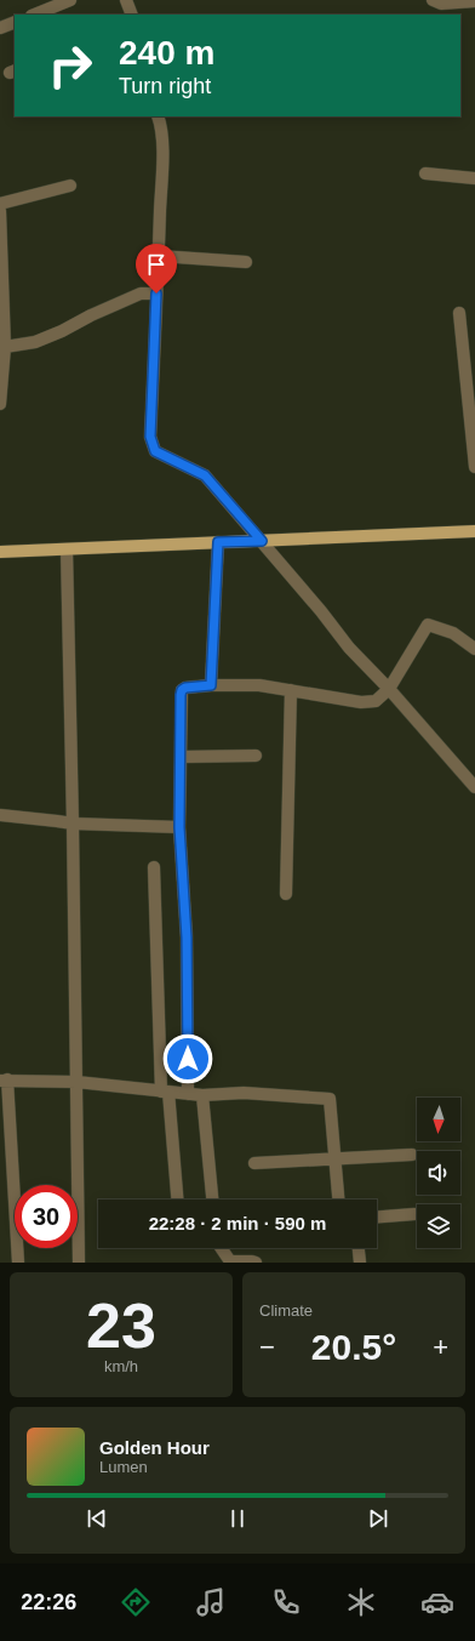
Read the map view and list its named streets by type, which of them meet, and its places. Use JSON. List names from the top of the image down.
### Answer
{
  "north": "bottom",
  "page": {
    "turn": ["240 m", "Turn right"],
    "limit": "30",
    "trip": "22:28 · 2 min · 590 m",
    "tile": [
      ["23", "km/h"],
      "Climate"
    ],
    "heat": ["−", "20.5°", "+"],
    "song": ["Golden Hour", "Lumen"],
    "tabs": "22:26"
  }
}
